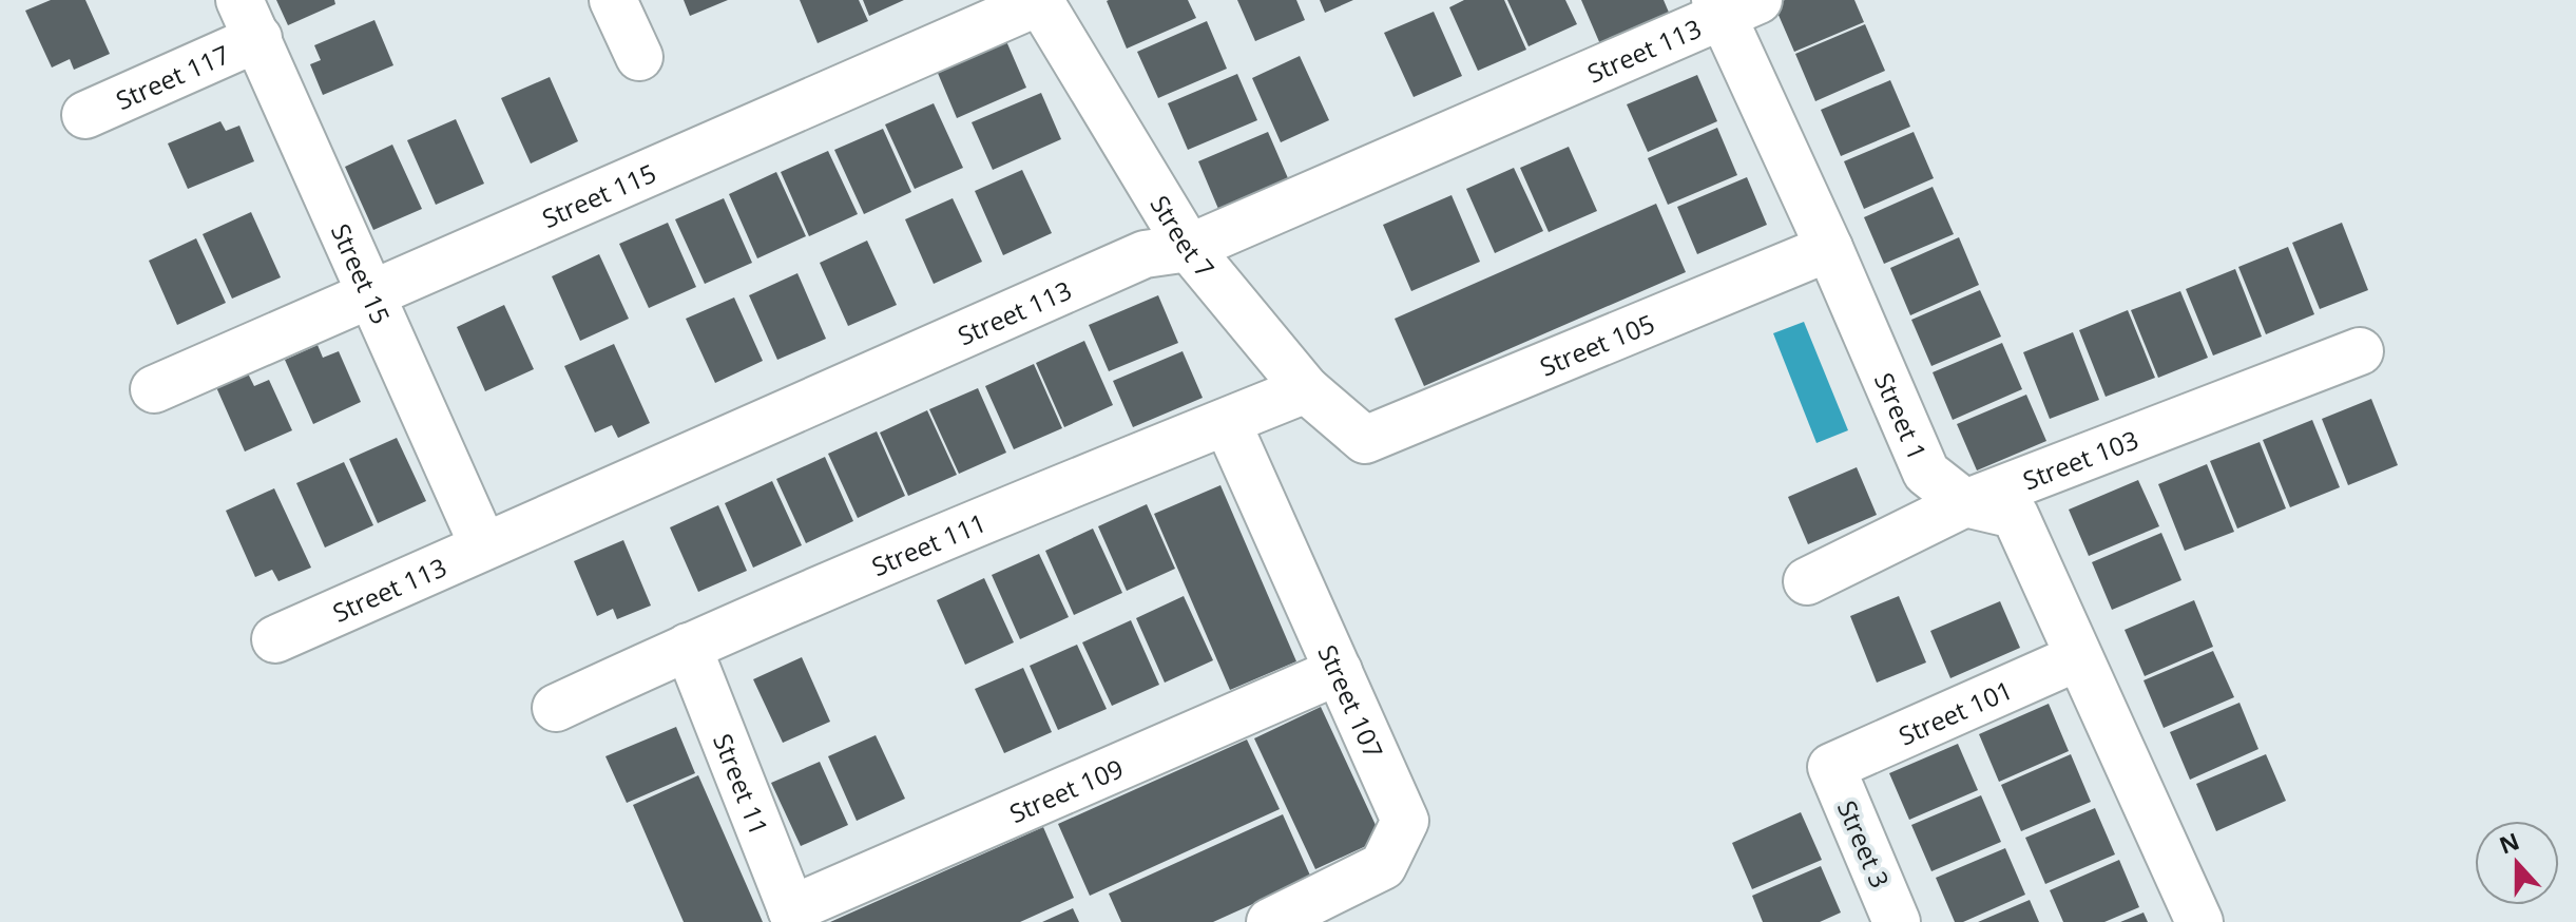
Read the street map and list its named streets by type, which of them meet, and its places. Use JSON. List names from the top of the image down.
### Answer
{
  "streets": {
    "street": [
      "Street 113",
      "Street 117",
      "Street 115",
      "Street 7",
      "Street 15",
      "Street 105",
      "Street 1",
      "Street 103",
      "Street 111",
      "Street 107",
      "Street 101",
      "Street 11",
      "Street 109",
      "Street 3"
    ]
  },
  "crossings": [
    ["Street 113", "Street 7"],
    ["Street 113", "Street 15"],
    ["Street 113", "Street 1"],
    ["Street 117", "Street 15"],
    ["Street 115", "Street 7"],
    ["Street 115", "Street 15"],
    ["Street 7", "Street 105"],
    ["Street 7", "Street 111"],
    ["Street 105", "Street 1"],
    ["Street 1", "Street 103"],
    ["Street 1", "Street 101"],
    ["Street 111", "Street 107"],
    ["Street 111", "Street 11"],
    ["Street 107", "Street 109"],
    ["Street 101", "Street 3"],
    ["Street 11", "Street 109"]
  ],
  "north": "top"
}
